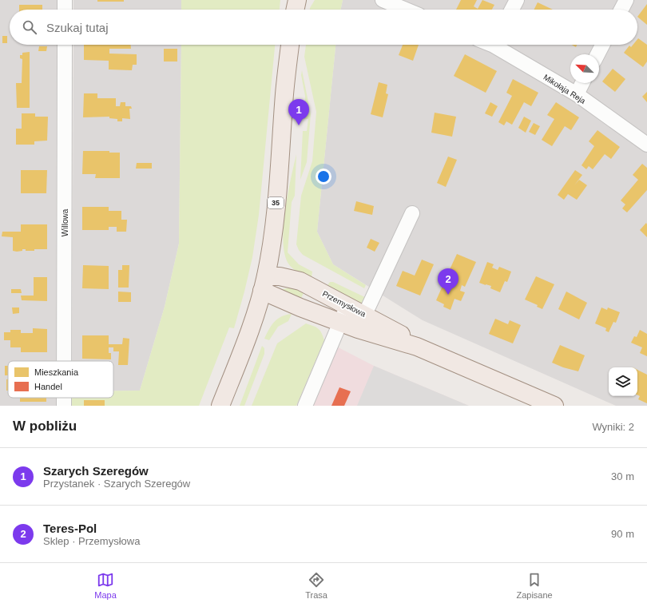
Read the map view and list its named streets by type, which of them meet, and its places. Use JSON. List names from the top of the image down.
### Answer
{
  "streets": {
    "main road": ["35", "Przemysłowa"],
    "street": ["Mikołaja Reja", "Willowa"]
  },
  "crossings": [
    ["35", "Przemysłowa"]
  ],
  "legend": ["Mieszkania", "Handel"],
  "north": "top left",
  "page": {
    "search": "Szukaj tutaj",
    "pins": ["1", "2"],
    "heading": ["W pobliżu", "Wyniki: 2"],
    "list": [
      {
        "mark": "1",
        "name": "Szarych Szeregów",
        "note": "Przystanek · Szarych Szeregów",
        "value": "30 m"
      },
      {
        "mark": "2",
        "name": "Teres-Pol",
        "note": "Sklep · Przemysłowa",
        "value": "90 m"
      }
    ],
    "nav": ["Mapa", "Trasa", "Zapisane"]
  }
}
